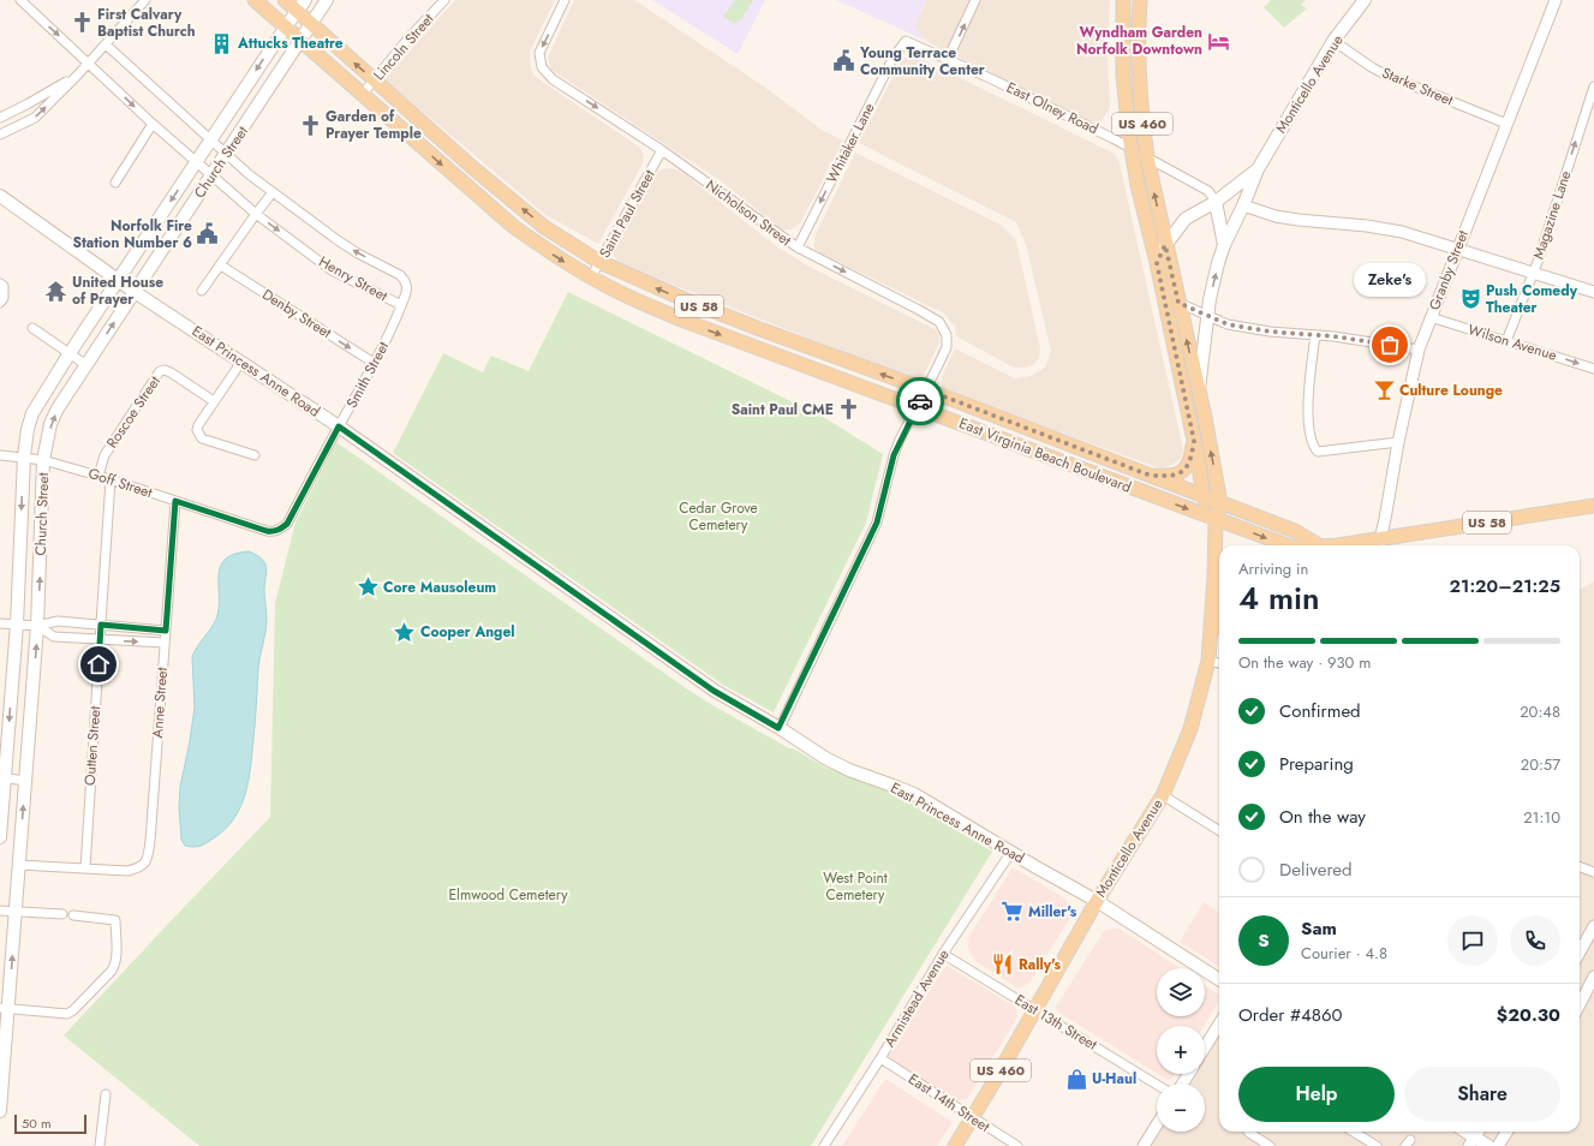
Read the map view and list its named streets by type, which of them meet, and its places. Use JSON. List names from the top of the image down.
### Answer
{
  "streets": {
    "main road": [
      "Monticello Avenue",
      "US 460",
      "Church Street",
      "US 58",
      "East Princess Anne Road",
      "East Virginia Beach Boulevard"
    ],
    "street": [
      "Lincoln Street",
      "Starke Street",
      "East Olney Road",
      "Whitaker Lane",
      "Nicholson Street",
      "Saint Paul Street",
      "Magazine Lane",
      "Granby Street",
      "Henry Street",
      "Denby Street",
      "Wilson Avenue",
      "Smith Street",
      "Roscoe Street",
      "Goff Street",
      "Anne Street",
      "Outten Street",
      "Armistead Avenue",
      "East 13th Street",
      "East 14th Street"
    ]
  },
  "crossings": [
    ["Lincoln Street", "East Virginia Beach Boulevard"],
    ["Monticello Avenue", "Starke Street"],
    ["Monticello Avenue", "East Olney Road"],
    ["Monticello Avenue", "US 460"],
    ["Monticello Avenue", "East Princess Anne Road"],
    ["Monticello Avenue", "East Virginia Beach Boulevard"],
    ["Monticello Avenue", "East 13th Street"],
    ["Monticello Avenue", "East 14th Street"],
    ["Starke Street", "Granby Street"],
    ["East Olney Road", "US 460"],
    ["East Olney Road", "Whitaker Lane"],
    ["US 460", "East Virginia Beach Boulevard"],
    ["Whitaker Lane", "Nicholson Street"],
    ["Church Street", "Henry Street"],
    ["Church Street", "East Princess Anne Road"],
    ["Church Street", "East Virginia Beach Boulevard"],
    ["Church Street", "Goff Street"],
    ["Church Street", "Anne Street"],
    ["Nicholson Street", "Saint Paul Street"],
    ["Nicholson Street", "East Virginia Beach Boulevard"],
    ["Saint Paul Street", "East Virginia Beach Boulevard"],
    ["Magazine Lane", "Wilson Avenue"],
    ["Granby Street", "US 58"],
    ["Granby Street", "Wilson Avenue"],
    ["Granby Street", "East Virginia Beach Boulevard"],
    ["Henry Street", "Smith Street"],
    ["US 58", "East Virginia Beach Boulevard"],
    ["Denby Street", "Smith Street"],
    ["East Princess Anne Road", "Smith Street"],
    ["East Princess Anne Road", "Armistead Avenue"],
    ["Smith Street", "Goff Street"],
    ["Roscoe Street", "Goff Street"],
    ["Goff Street", "Anne Street"],
    ["Goff Street", "Outten Street"],
    ["Anne Street", "Outten Street"],
    ["Armistead Avenue", "East 13th Street"],
    ["Armistead Avenue", "East 14th Street"]
  ],
  "one_way": [
    "Whitaker Lane",
    "Nicholson Street",
    "Magazine Lane",
    "Denby Street"
  ],
  "parks": ["Cedar Grove Cemetery", "West Point Cemetery", "Elmwood Cemetery"],
  "places": {
    "church": ["First Calvary Baptist Church", "Garden of Prayer Temple", "Saint Paul CME"],
    "hotel": ["Wyndham Garden Norfolk Downtown"],
    "building": ["Attucks Theatre"],
    "public building": ["Young Terrace Community Center", "Norfolk Fire Station Number 6"],
    "temple": ["United House of Prayer"],
    "theatre": ["Push Comedy Theater"],
    "other": ["Zeke's"],
    "bar": ["Culture Lounge"],
    "place": ["Core Mausoleum", "Cooper Angel"],
    "supermarket": ["Miller's"],
    "restaurant": ["Rally's"],
    "shop": ["U-Haul"]
  },
  "scale_bar": "50 m",
  "page": {
    "bubble": "Zeke's",
    "heading": ["4 min", "Arriving in", "21:20–21:25"],
    "panel": [
      "Sam",
      "Courier · 4.8",
      "Order #4860",
      "$20.30"
    ],
    "bar": "On the way · 930 m",
    "list": [
      ["Confirmed", "20:48"],
      ["Preparing", "20:57"],
      ["On the way", "21:10"],
      "Delivered"
    ],
    "round": "S",
    "map_buttons": ["+", "−"],
    "buttons": ["Help", "Share"],
    "scale": "50 m"
  }
}
